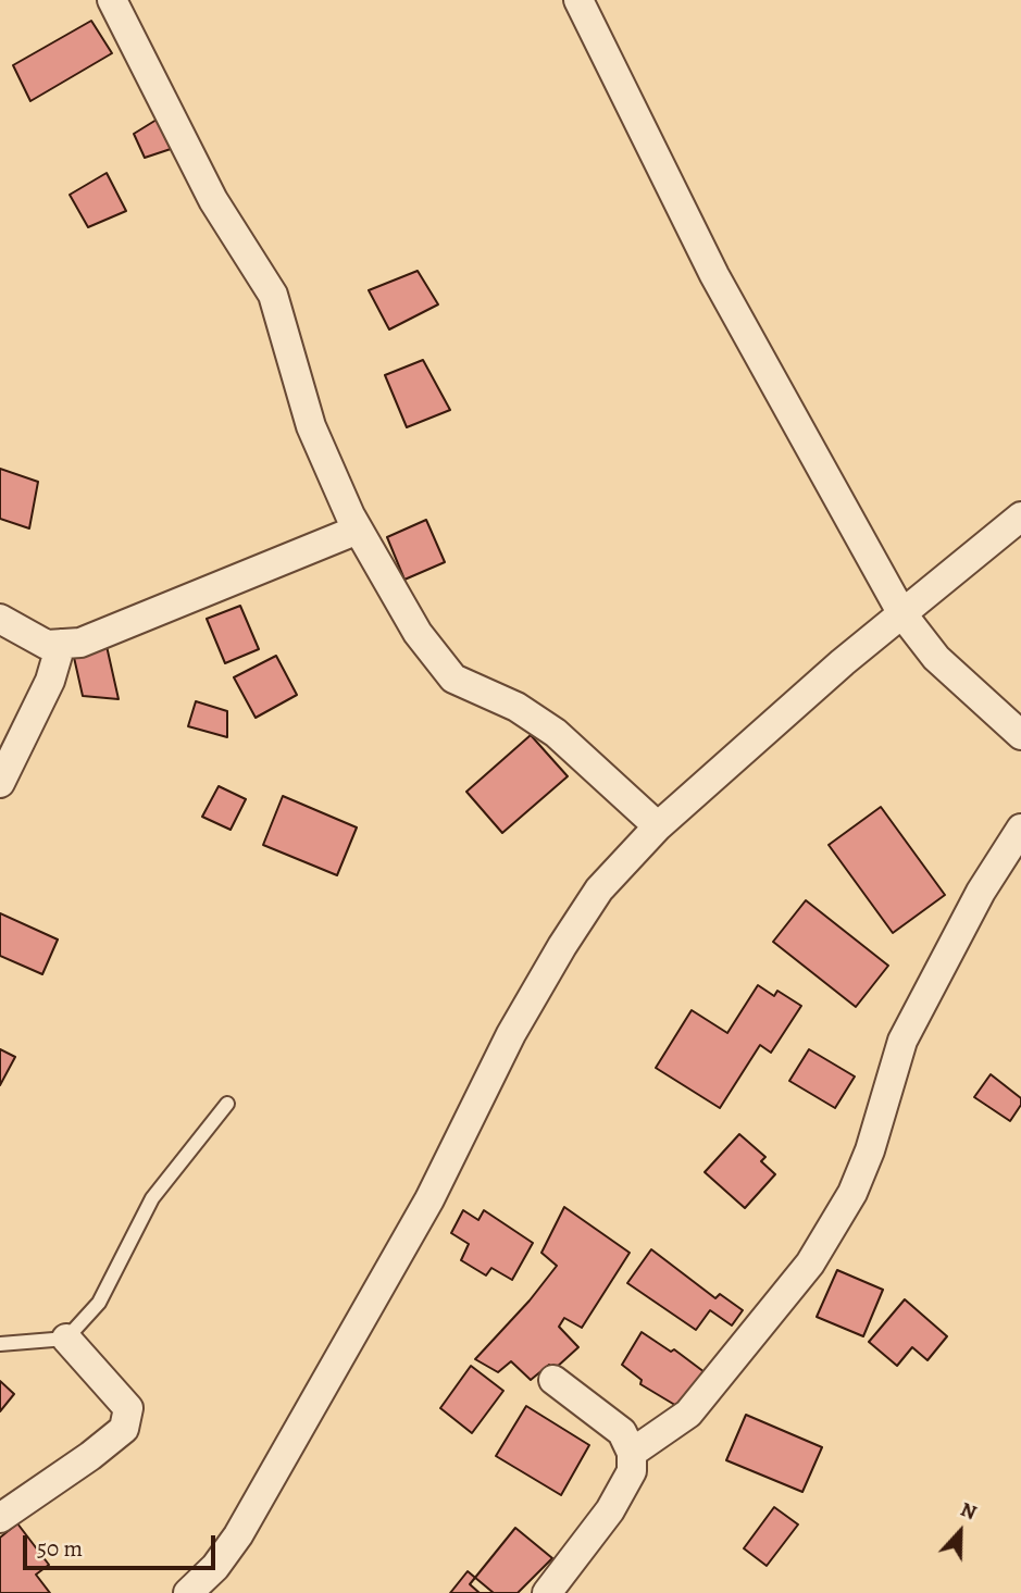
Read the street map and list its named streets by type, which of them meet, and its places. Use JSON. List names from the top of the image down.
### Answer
{
  "scale_bar": "50 m",
  "north": "top"
}
